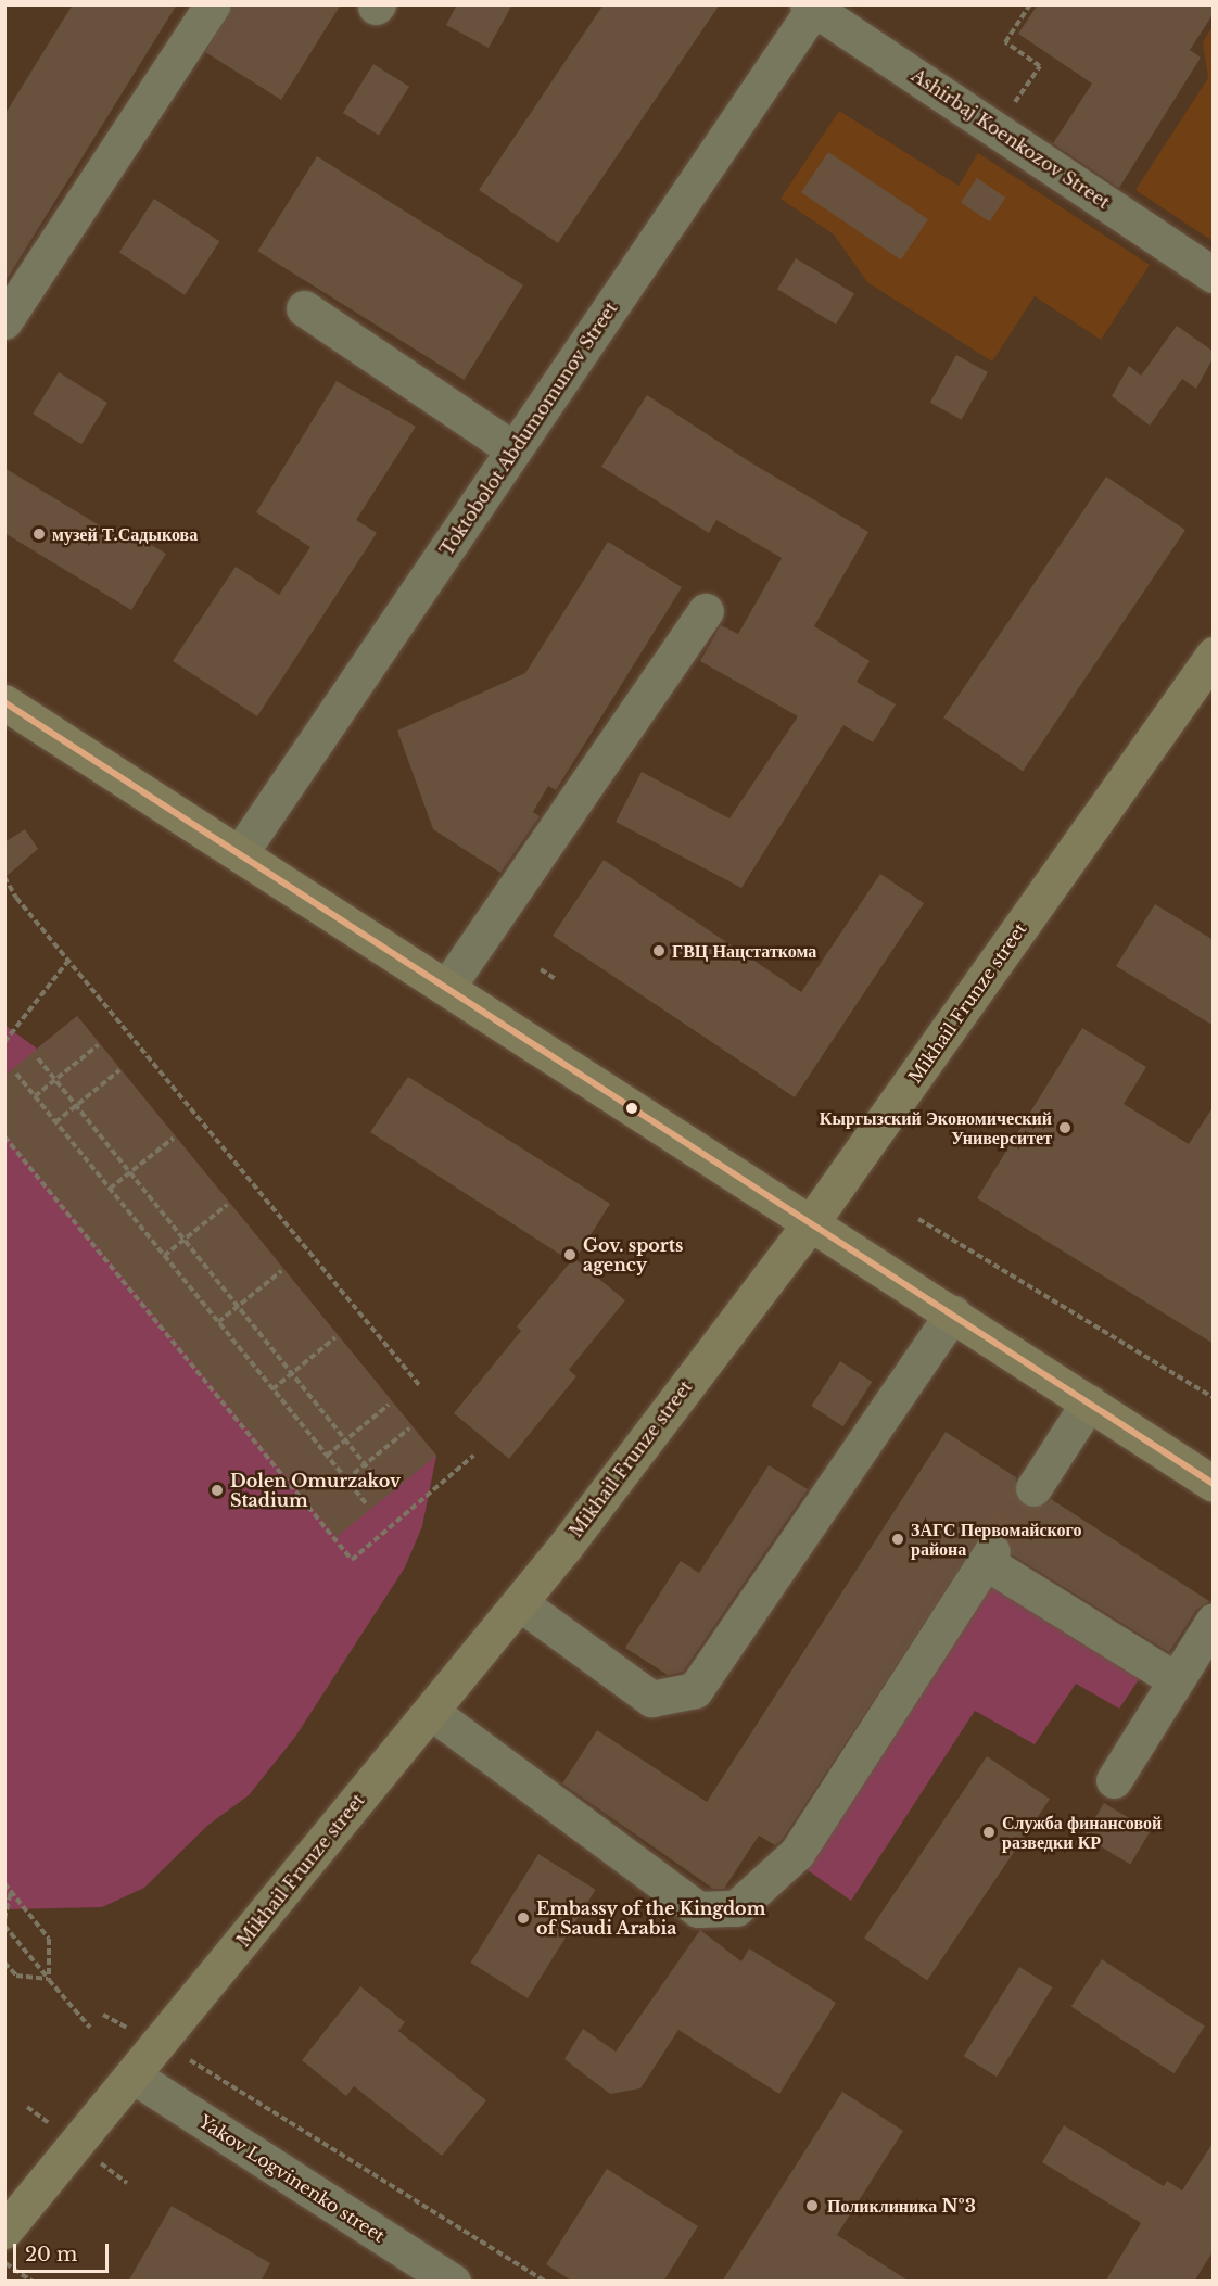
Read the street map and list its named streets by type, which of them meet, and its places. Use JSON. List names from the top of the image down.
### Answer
{
  "streets": {
    "main road": ["Mikhail Frunze street"],
    "street": ["Ashirbaj Koenkozov Street", "Toktobolot Abdumomunov Street", "Yakov Logvinenko street"]
  },
  "crossings": [
    ["Ashirbaj Koenkozov Street", "Toktobolot Abdumomunov Street"],
    ["Mikhail Frunze street", "Yakov Logvinenko street"]
  ],
  "places": [
    "музей Т.Садыкова",
    "ГВЦ Нацстаткома",
    "Кыргызский Экономический Университет",
    "Gov. sports agency",
    "Dolen Omurzakov Stadium",
    "ЗАГС Первомайского района",
    "Служба финансовой разведки КР",
    "Embassy of the Kingdom of Saudi Arabia",
    "Поликлиника №3"
  ],
  "scale_bar": "20 m"
}
